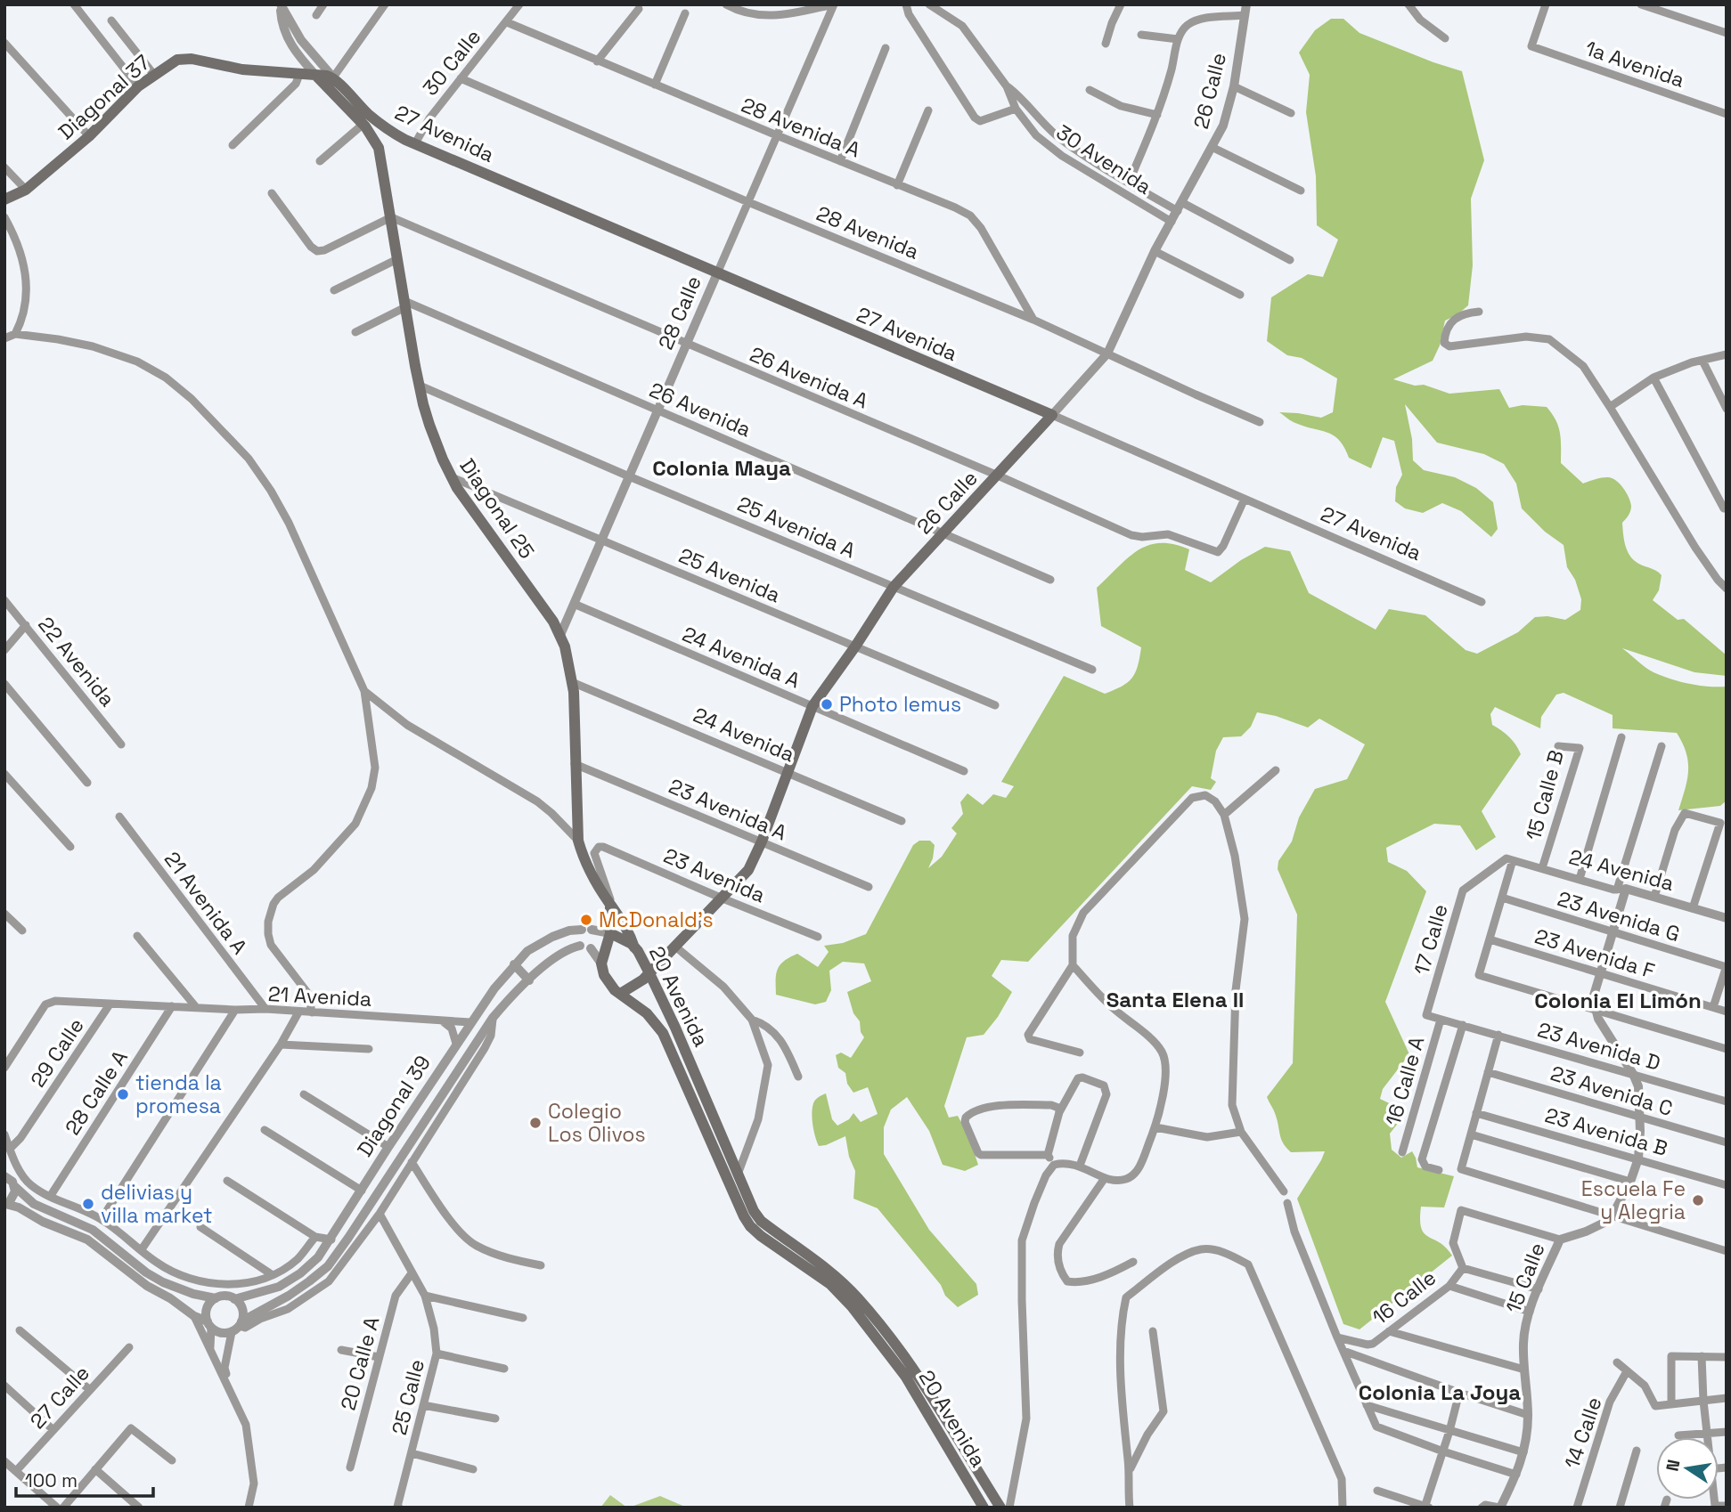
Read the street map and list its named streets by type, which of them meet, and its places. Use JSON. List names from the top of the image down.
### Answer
{
  "streets": {
    "main road": [
      "26 Calle",
      "Diagonal 37",
      "27 Avenida",
      "Diagonal 25",
      "20 Avenida"
    ],
    "street": [
      "30 Calle",
      "1a Avenida",
      "28 Avenida A",
      "30 Avenida",
      "28 Avenida",
      "28 Calle",
      "26 Avenida A",
      "26 Avenida",
      "25 Avenida A",
      "25 Avenida",
      "24 Avenida A",
      "22 Avenida",
      "24 Avenida",
      "15 Calle B",
      "23 Avenida A",
      "23 Avenida",
      "21 Avenida A",
      "23 Avenida G",
      "17 Calle",
      "23 Avenida F",
      "21 Avenida",
      "23 Avenida D",
      "29 Calle",
      "16 Calle A",
      "23 Avenida C",
      "28 Calle A",
      "Diagonal 39",
      "23 Avenida B",
      "15 Calle",
      "16 Calle",
      "20 Calle A",
      "27 Calle",
      "25 Calle",
      "14 Calle"
    ]
  },
  "crossings": [
    ["30 Calle", "28 Avenida A"],
    ["30 Calle", "27 Avenida"],
    ["30 Calle", "28 Avenida"],
    ["26 Calle", "27 Avenida"],
    ["26 Calle", "30 Avenida"],
    ["26 Calle", "28 Avenida"],
    ["26 Calle", "26 Avenida A"],
    ["26 Calle", "26 Avenida"],
    ["26 Calle", "25 Avenida A"],
    ["26 Calle", "25 Avenida"],
    ["26 Calle", "24 Avenida A"],
    ["26 Calle", "24 Avenida"],
    ["26 Calle", "23 Avenida A"],
    ["26 Calle", "23 Avenida"],
    ["26 Calle", "20 Avenida"],
    ["Diagonal 37", "27 Avenida"],
    ["Diagonal 37", "Diagonal 25"],
    ["28 Avenida A", "28 Avenida"],
    ["28 Avenida A", "28 Calle"],
    ["27 Avenida", "28 Calle"],
    ["27 Avenida", "26 Avenida A"],
    ["27 Avenida", "Diagonal 25"],
    ["28 Avenida", "28 Calle"],
    ["28 Calle", "26 Avenida A"],
    ["28 Calle", "26 Avenida"],
    ["28 Calle", "Diagonal 25"],
    ["28 Calle", "25 Avenida A"],
    ["28 Calle", "25 Avenida"],
    ["28 Calle", "24 Avenida A"],
    ["26 Avenida A", "Diagonal 25"],
    ["26 Avenida", "Diagonal 25"],
    ["Diagonal 25", "25 Avenida A"],
    ["Diagonal 25", "25 Avenida"],
    ["Diagonal 25", "24 Avenida"],
    ["Diagonal 25", "23 Avenida A"],
    ["Diagonal 25", "23 Avenida"],
    ["Diagonal 25", "20 Avenida"],
    ["24 Avenida", "15 Calle B"],
    ["24 Avenida", "17 Calle"],
    ["21 Avenida A", "21 Avenida"],
    ["17 Calle", "23 Avenida D"],
    ["21 Avenida", "29 Calle"],
    ["21 Avenida", "28 Calle A"],
    ["21 Avenida", "Diagonal 39"],
    ["20 Avenida", "Diagonal 39"],
    ["23 Avenida D", "16 Calle A"],
    ["15 Calle", "16 Calle"],
    ["20 Calle A", "25 Calle"]
  ],
  "districts": [
    "Colonia Maya",
    "Santa Elena II",
    "Colonia El Limón",
    "Colonia La Joya"
  ],
  "places": [
    "Photo lemus",
    "McDonald's",
    "tienda la promesa",
    "Colegio Los Olivos",
    "Escuela Fe y Alegria",
    "delivias y villa market"
  ],
  "scale_bar": "100 m",
  "north": "left"
}
